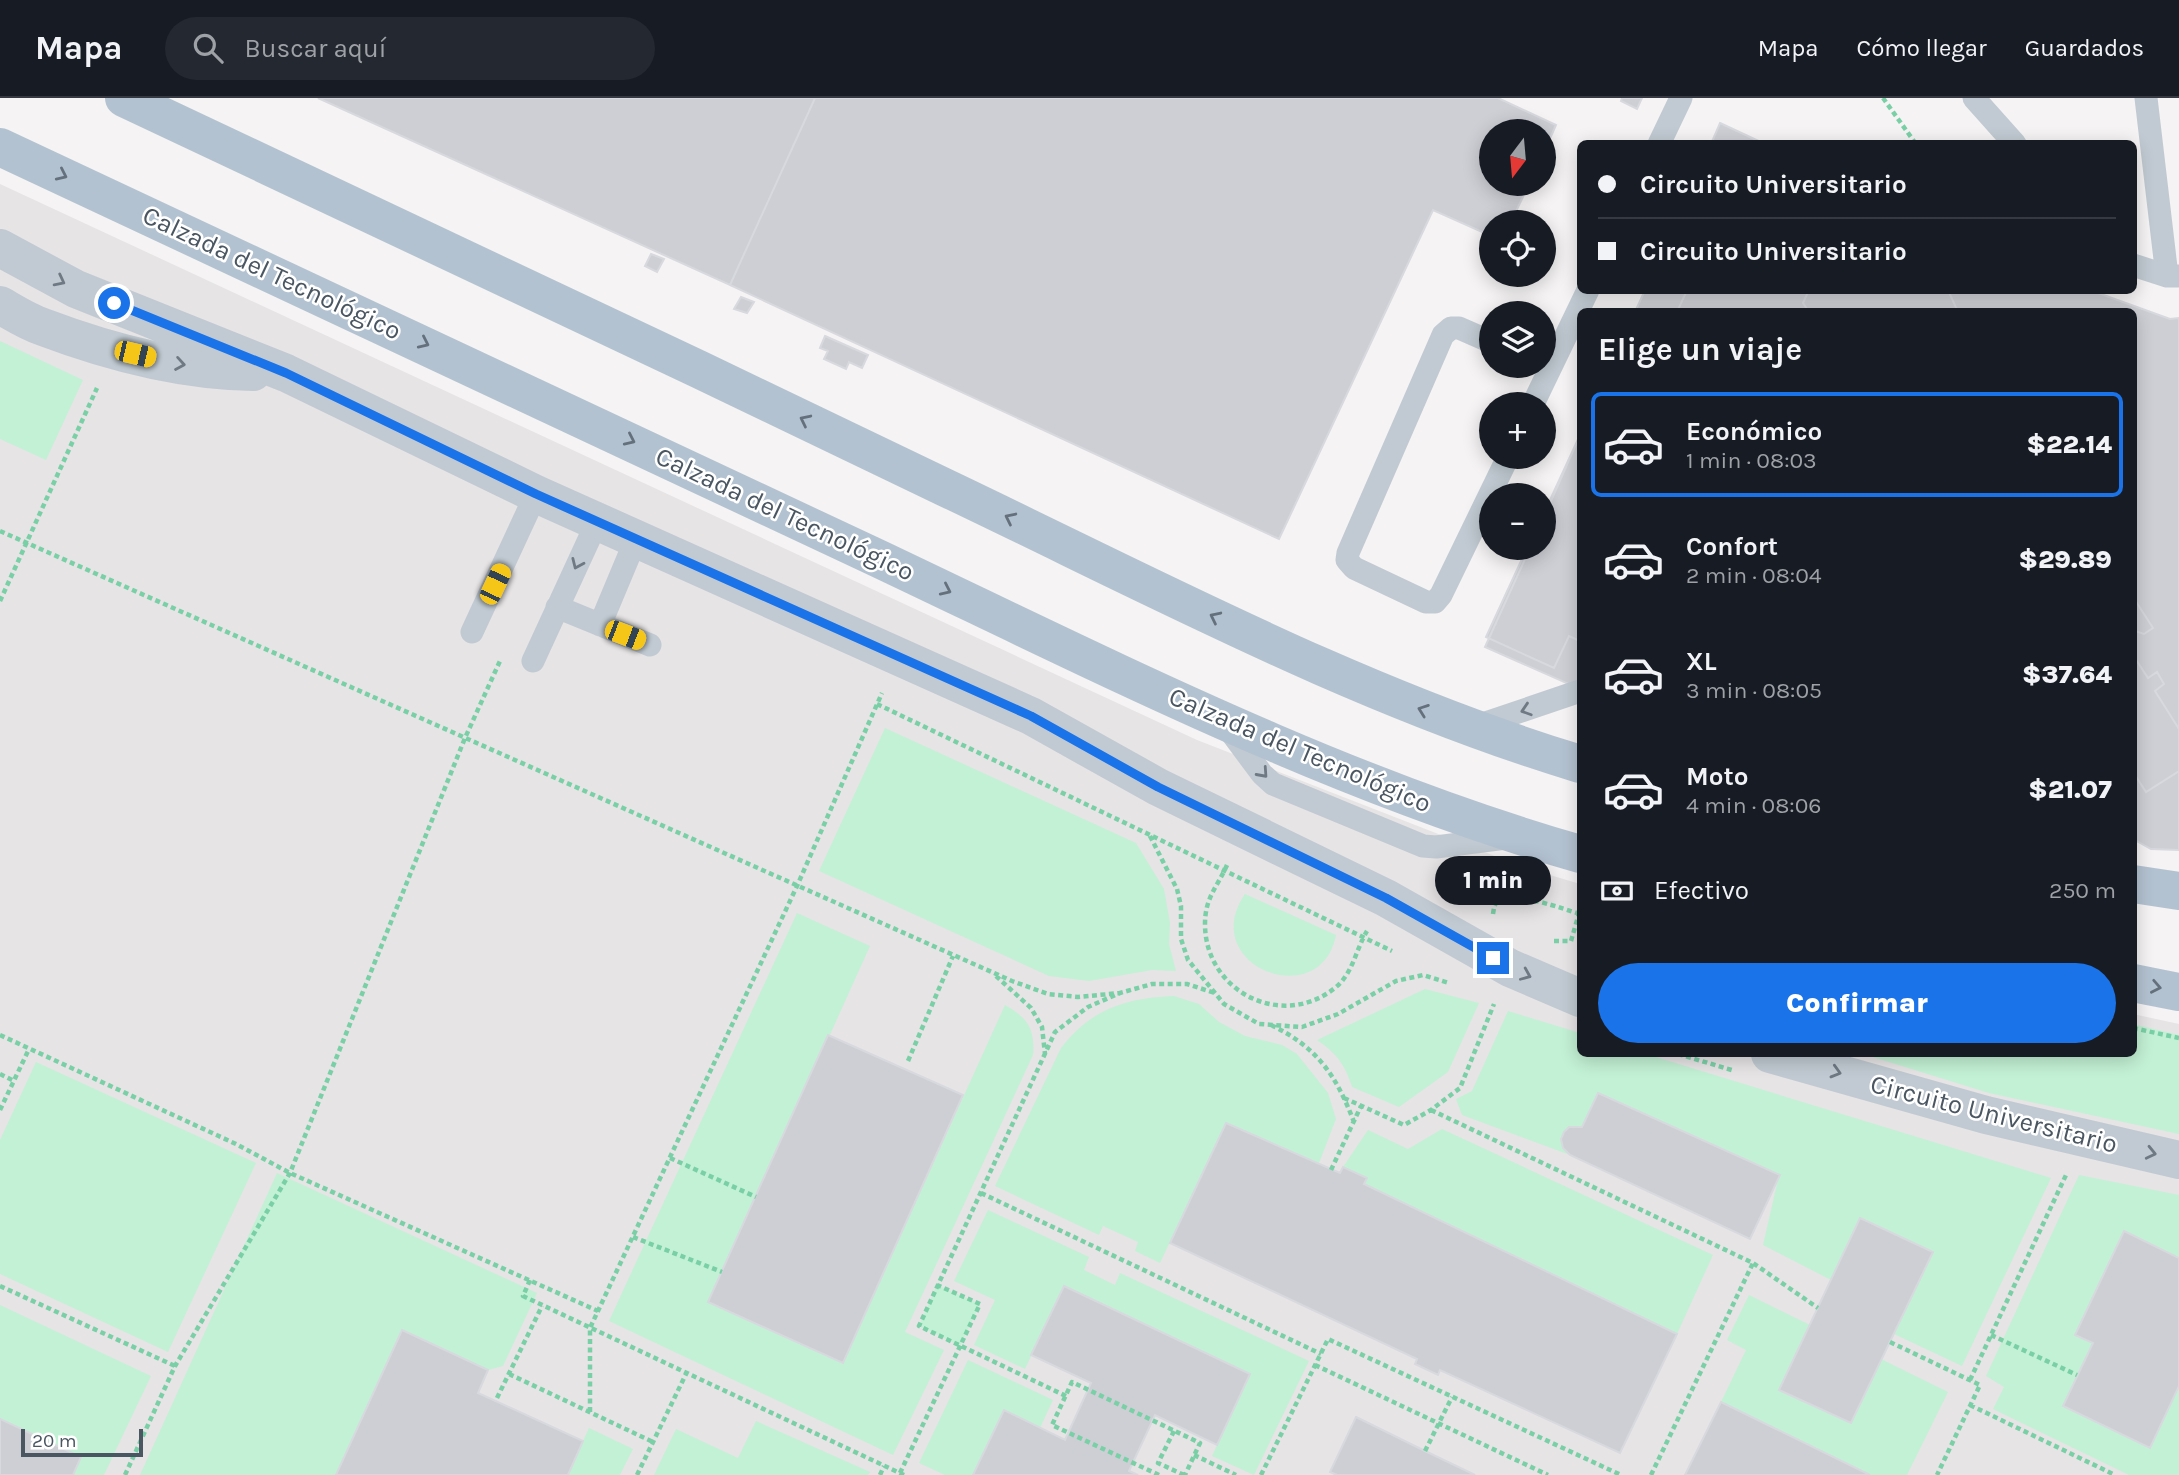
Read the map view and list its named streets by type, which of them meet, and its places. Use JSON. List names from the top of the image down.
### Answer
{
  "streets": {
    "main road": ["Calzada del Tecnológico"],
    "street": ["Circuito Universitario"]
  },
  "one_way": ["Circuito Universitario"],
  "scale_bar": "20 m",
  "north": "bottom",
  "page": {
    "header": "Mapa",
    "search": "Buscar aquí",
    "nav": ["Mapa", "Cómo llegar", "Guardados"],
    "map_buttons": ["+", "−"],
    "banner": ["Circuito Universitario", "Circuito Universitario"],
    "heading": "Elige un viaje",
    "list": [
      {
        "name": "Económico",
        "note": "1 min · 08:03",
        "value": "$22.14"
      },
      {
        "name": "Confort",
        "note": "2 min · 08:04",
        "value": "$29.89"
      },
      {
        "name": "XL",
        "note": "3 min · 08:05",
        "value": "$37.64"
      },
      {
        "name": "Moto",
        "note": "4 min · 08:06",
        "value": "$21.07"
      }
    ],
    "pay": ["Efectivo", "250 m"],
    "bubble": "1 min",
    "buttons": "Confirmar",
    "scale": "20 m"
  }
}
